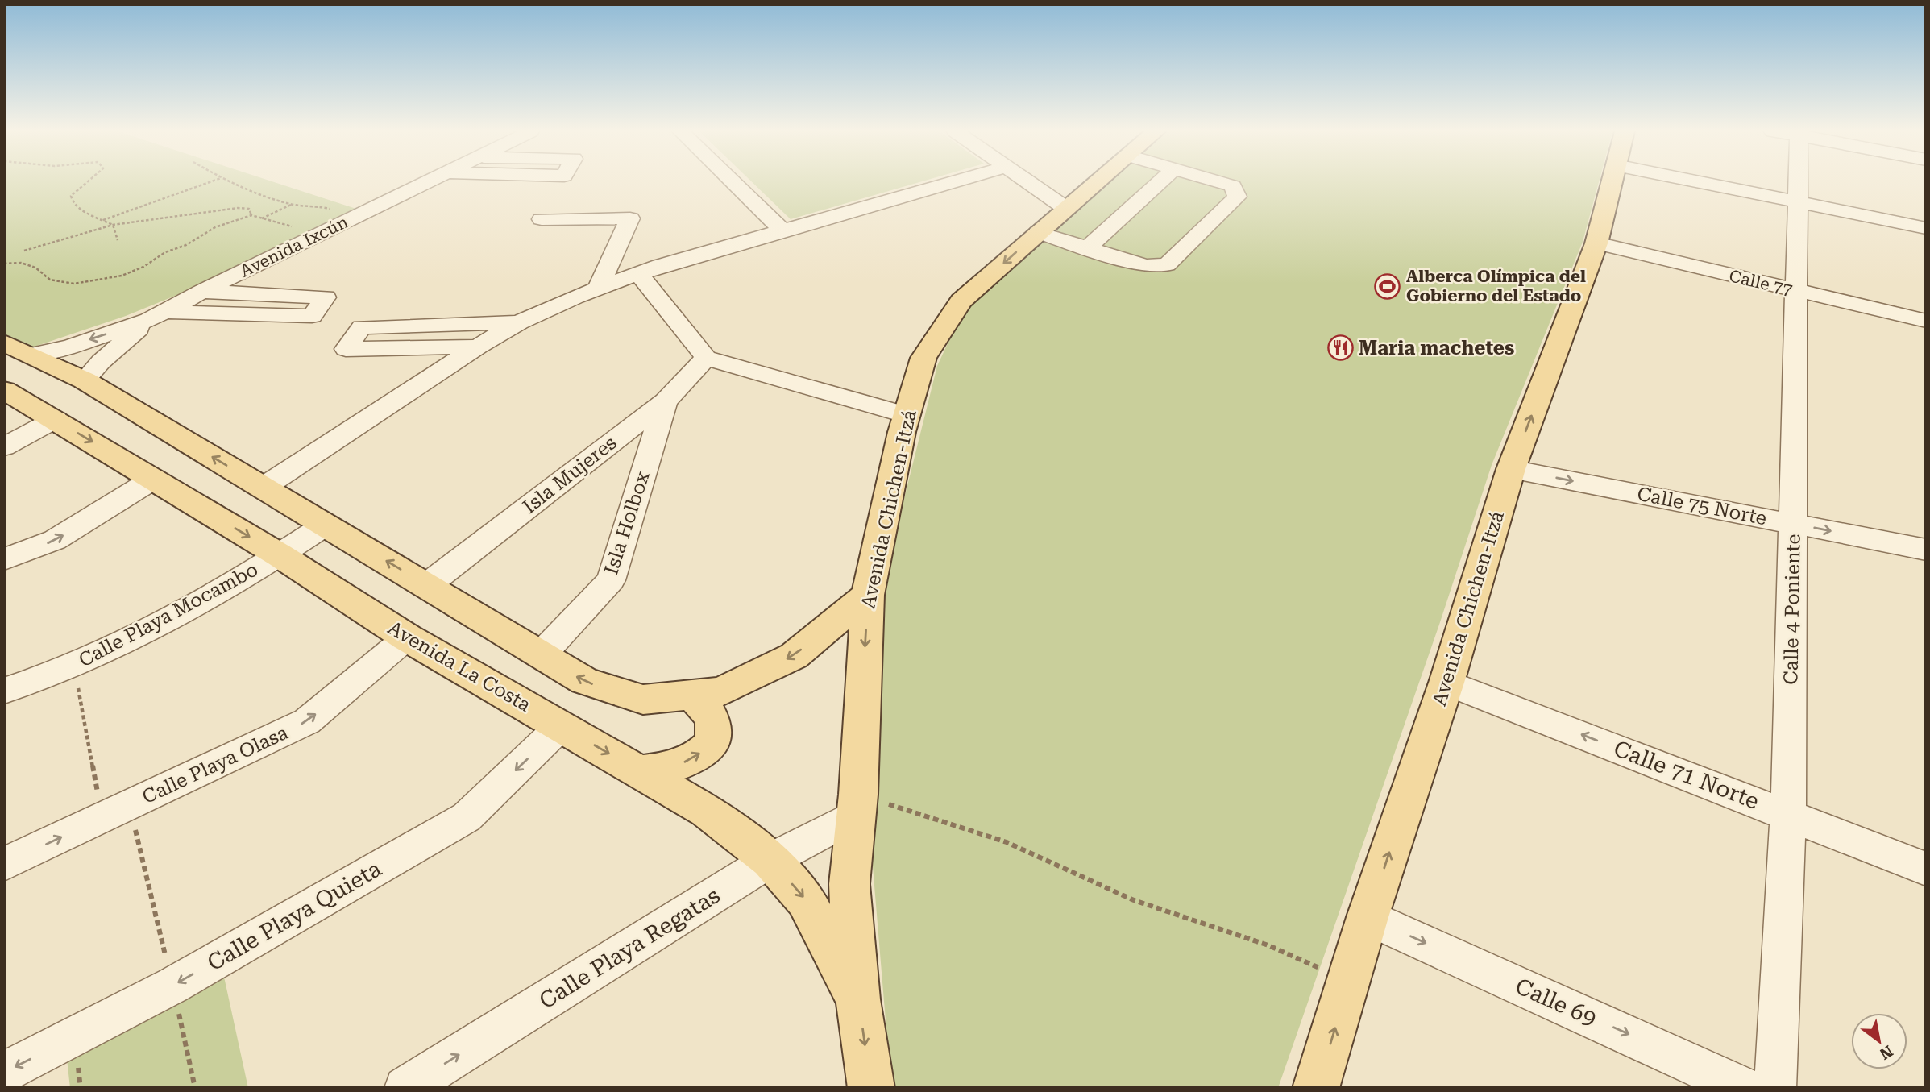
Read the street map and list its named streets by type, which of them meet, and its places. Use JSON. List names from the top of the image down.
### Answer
{
  "streets": {
    "main road": ["Avenida Chichen-Itzá", "Avenida La Costa"],
    "street": [
      "Avenida Ixcún",
      "Calle 77",
      "Isla Mujeres",
      "Calle 75 Norte",
      "Isla Holbox",
      "Calle 4 Poniente",
      "Calle Playa Mocambo",
      "Calle Playa Olasa",
      "Calle 71 Norte",
      "Calle Playa Quieta",
      "Calle Playa Regatas",
      "Calle 69"
    ]
  },
  "crossings": [
    ["Calle 77", "Avenida Chichen-Itzá"],
    ["Calle 77", "Calle 4 Poniente"],
    ["Isla Mujeres", "Isla Holbox"],
    ["Calle 75 Norte", "Avenida Chichen-Itzá"],
    ["Calle 75 Norte", "Calle 4 Poniente"],
    ["Avenida Chichen-Itzá", "Avenida La Costa"],
    ["Avenida Chichen-Itzá", "Calle 71 Norte"],
    ["Avenida Chichen-Itzá", "Calle Playa Regatas"],
    ["Avenida Chichen-Itzá", "Calle 69"],
    ["Calle 4 Poniente", "Calle 71 Norte"],
    ["Calle Playa Mocambo", "Avenida La Costa"],
    ["Avenida La Costa", "Calle Playa Olasa"],
    ["Avenida La Costa", "Calle Playa Quieta"],
    ["Avenida La Costa", "Calle Playa Regatas"]
  ],
  "one_way": [
    "Calle 75 Norte",
    "Calle Playa Olasa",
    "Calle 71 Norte",
    "Calle Playa Quieta",
    "Calle Playa Regatas",
    "Calle 69"
  ],
  "places": {
    "sports": ["Alberca Olímpica del Gobierno del Estado"],
    "restaurant": ["Maria machetes"]
  },
  "north": "bottom right"
}
